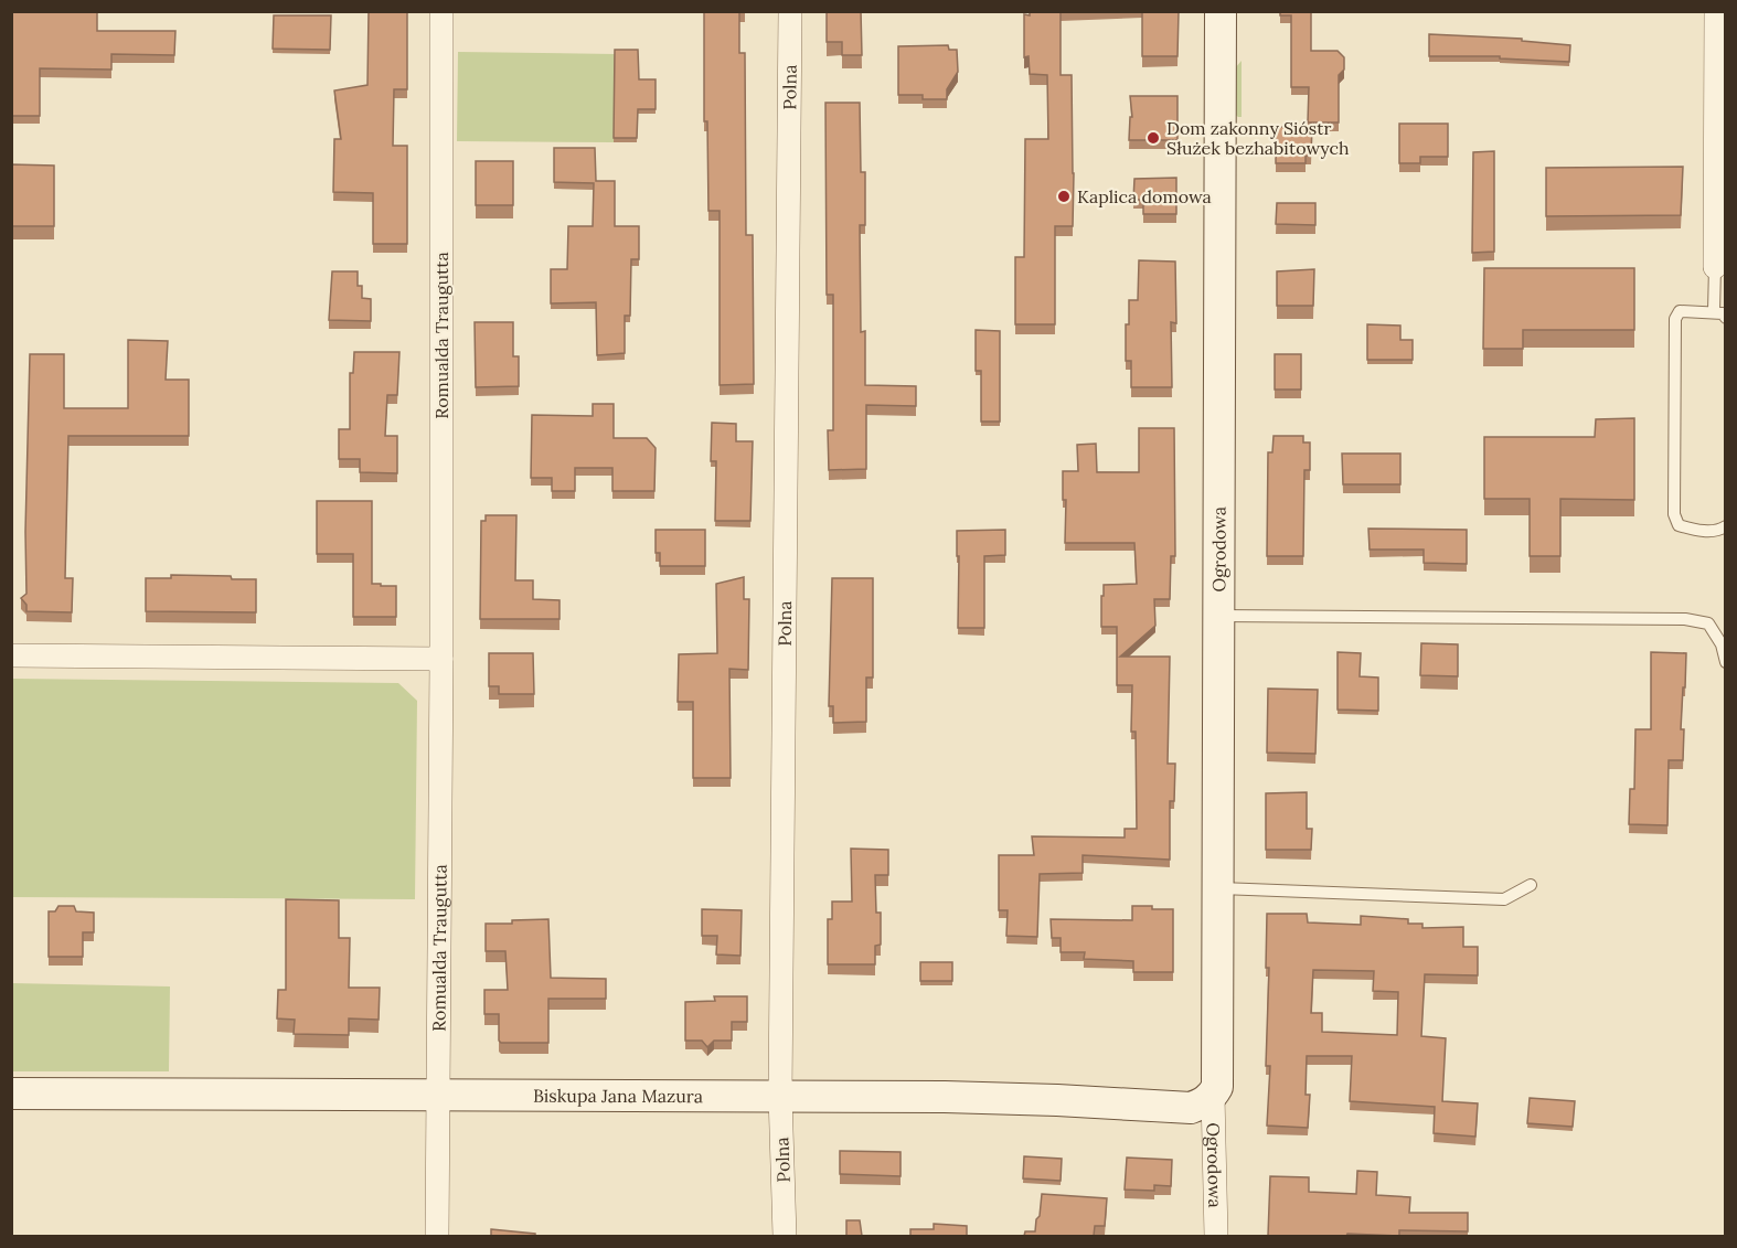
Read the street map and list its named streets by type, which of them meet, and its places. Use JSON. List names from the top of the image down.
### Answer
{
  "streets": {
    "street": [
      "Polna",
      "Romualda Traugutta",
      "Ogrodowa",
      "Biskupa Jana Mazura"
    ]
  },
  "crossings": [
    ["Polna", "Biskupa Jana Mazura"],
    ["Romualda Traugutta", "Biskupa Jana Mazura"],
    ["Ogrodowa", "Biskupa Jana Mazura"]
  ],
  "places": ["Dom zakonny Sióstr Służek bezhabitowych", "Kaplica domowa"]
}
